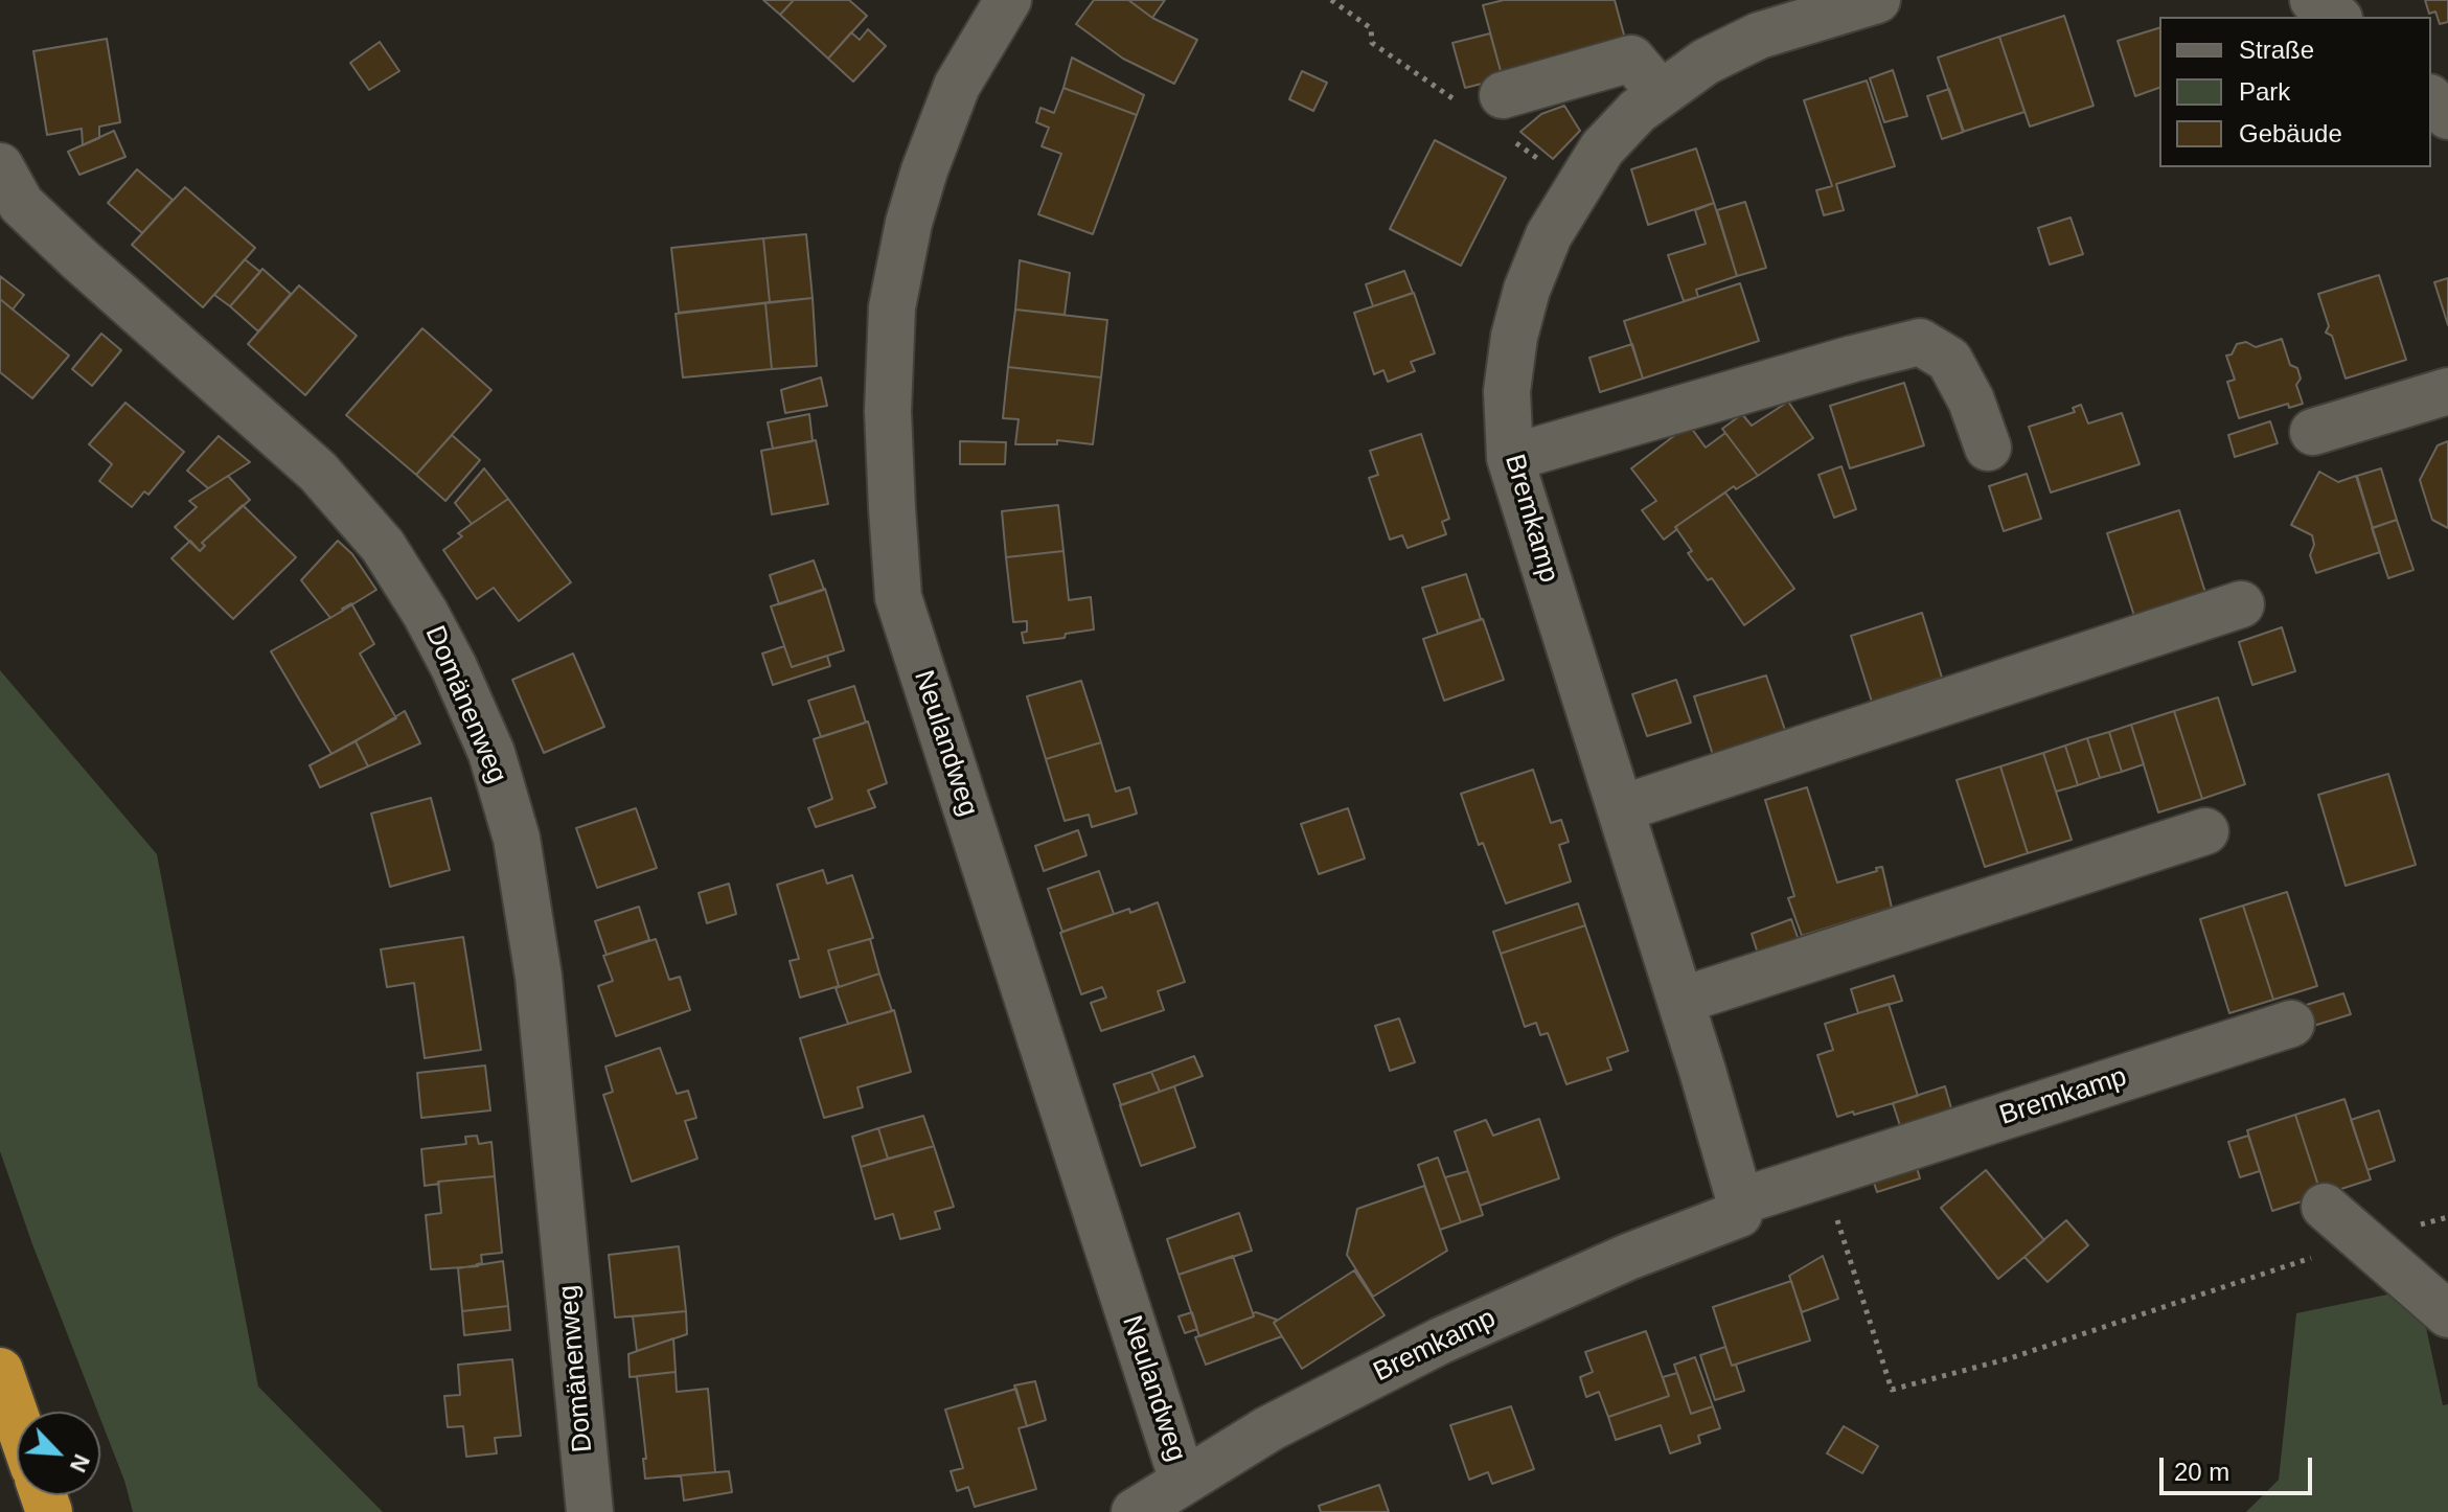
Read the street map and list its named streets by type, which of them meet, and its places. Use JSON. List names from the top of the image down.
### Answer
{
  "streets": {
    "street": ["Bremkamp", "Domänenweg", "Neulandweg"]
  },
  "crossings": [
    ["Bremkamp", "Neulandweg"]
  ],
  "legend": ["Straße", "Park", "Gebäude"],
  "scale_bar": "20 m",
  "north": "bottom right"
}
